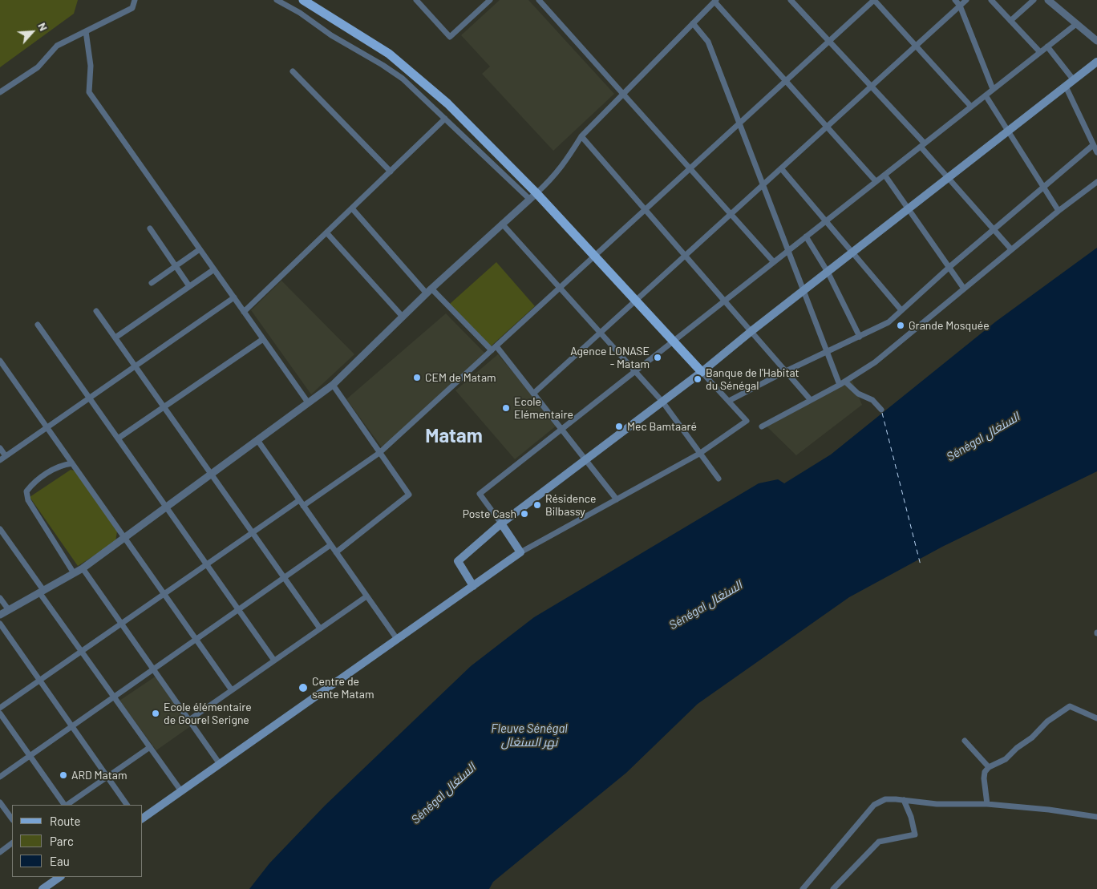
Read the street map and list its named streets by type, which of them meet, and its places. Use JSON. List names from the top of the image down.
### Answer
{
  "districts": ["Matam"],
  "water": ["Sénégal السنغال", "Fleuve Sénégal نهر السنغال"],
  "places": [
    "Grande Mosquée",
    "Agence LONASE - Matam",
    "CEM de Matam",
    "Banque de l'Habitat du Sénégal",
    "Ecole Elémentaire",
    "Mec Bamtaaré",
    "Résidence Bilbassy",
    "Poste Cash",
    "Centre de sante Matam",
    "Ecole élémentaire de Gourel Serigne",
    "ARD Matam"
  ],
  "legend": ["Route", "Parc", "Eau"],
  "north": "top right"
}
